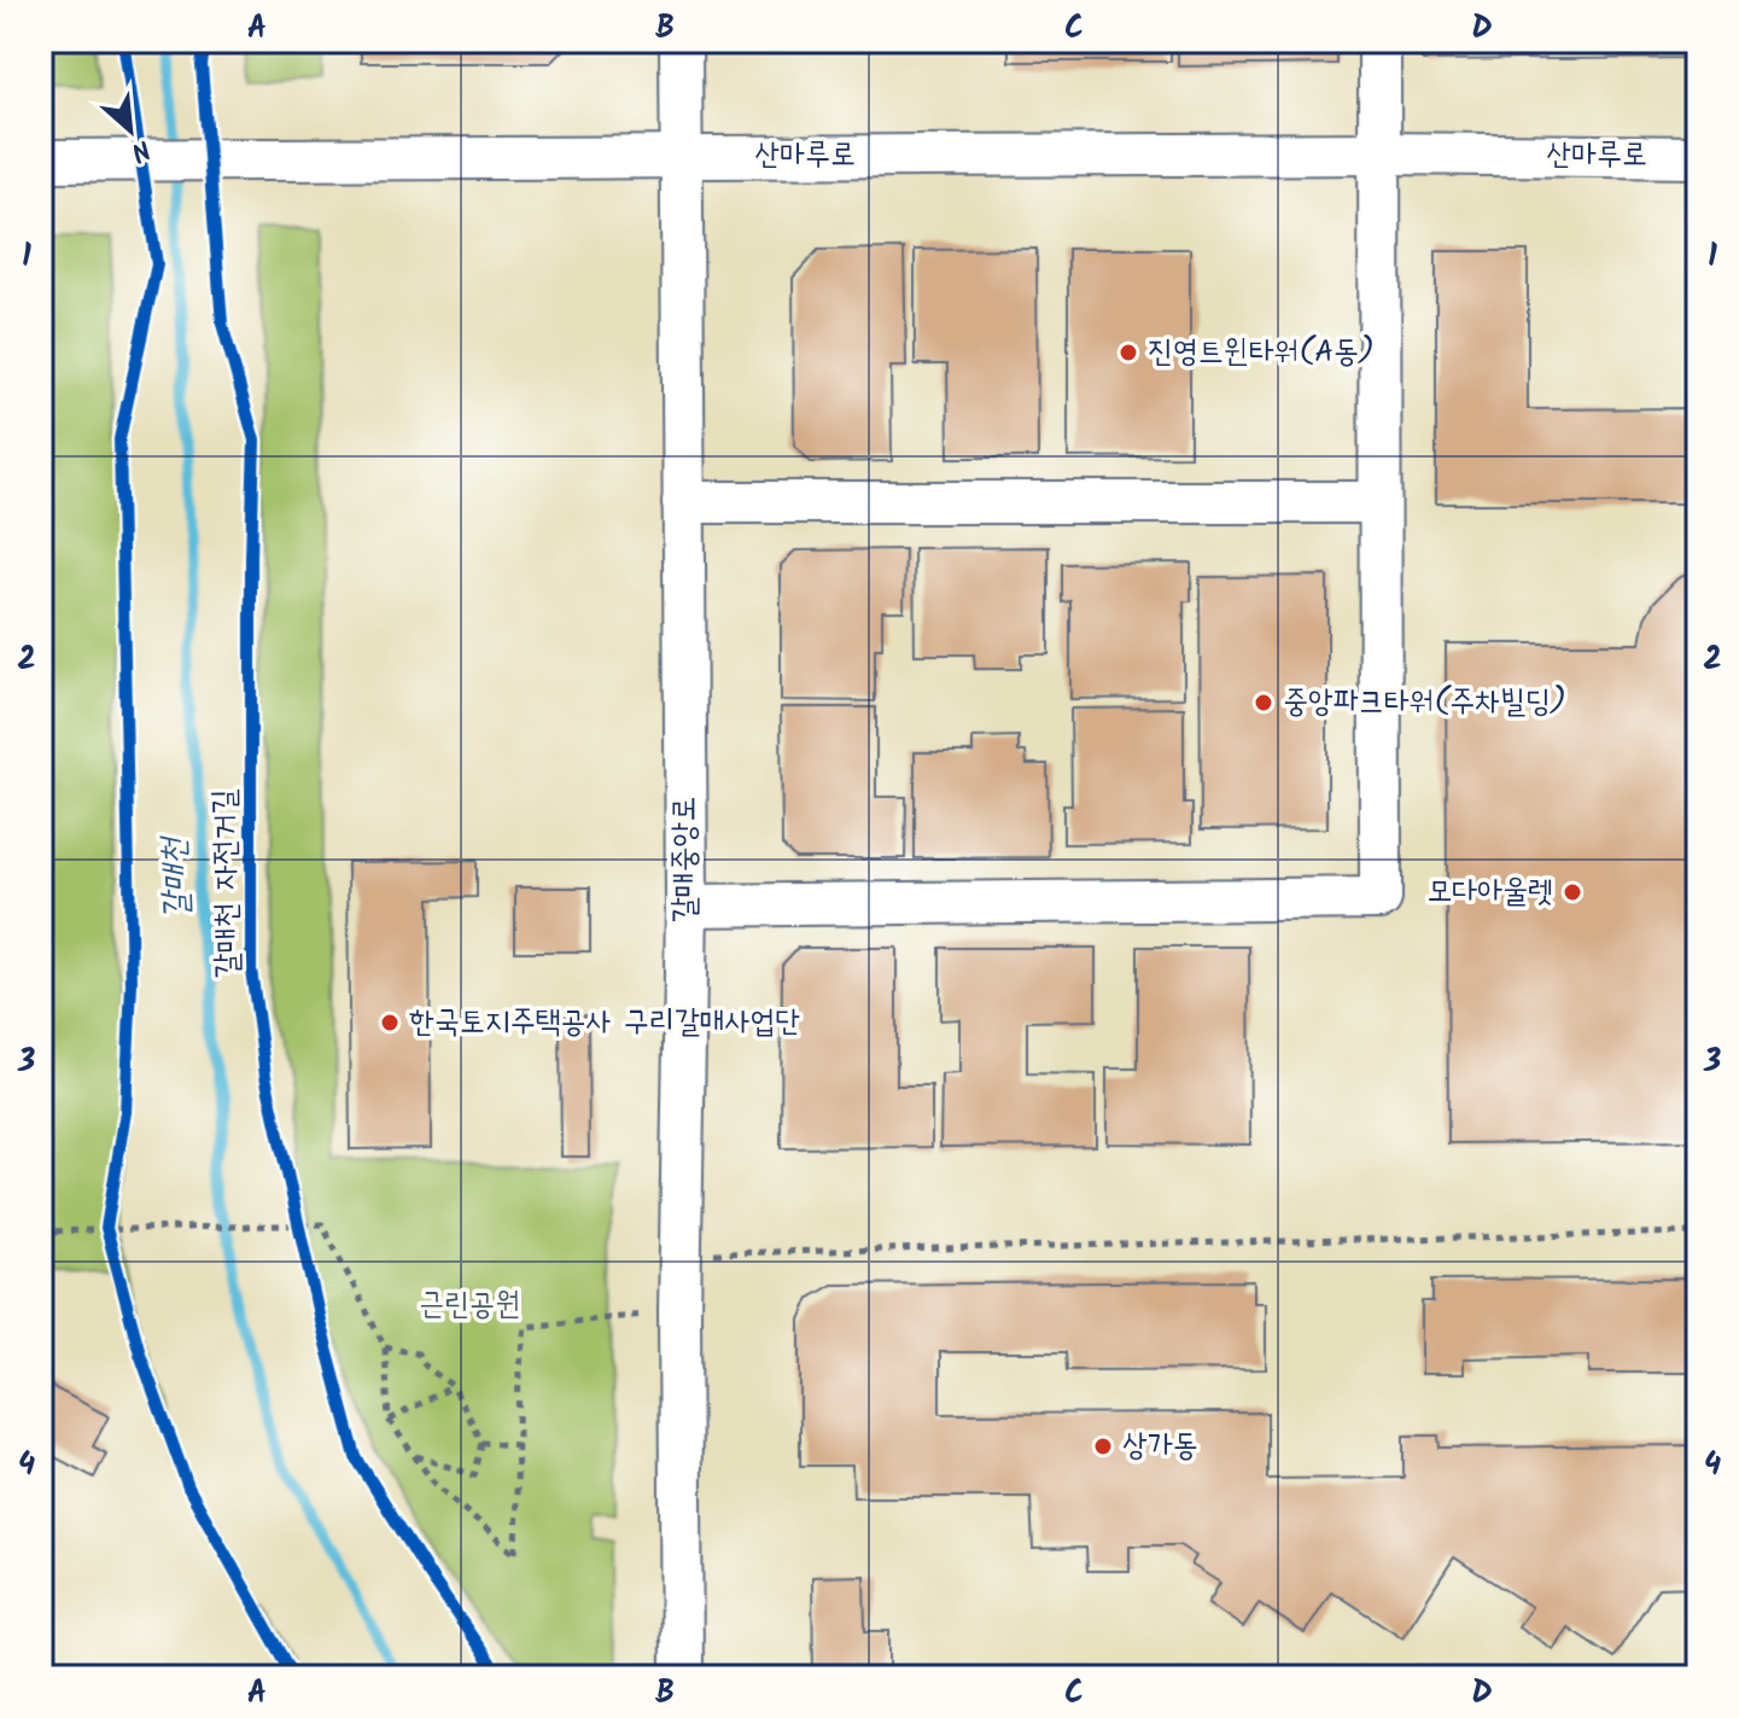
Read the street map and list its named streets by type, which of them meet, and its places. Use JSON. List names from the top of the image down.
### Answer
{
  "streets": {
    "street": ["산마루로", "갈매중앙로"],
    "cycle path": ["갈매천 자전거길"]
  },
  "crossings": [
    ["산마루로", "갈매중앙로"]
  ],
  "water": ["갈매천"],
  "parks": ["근린공원"],
  "places": [
    "진영트윈타워(A동)",
    "중앙파크타워(주차빌딩)",
    "모다아울렛",
    "한국토지주택공사 구리갈매사업단",
    "상가동"
  ],
  "north": "bottom right",
  "grid": {
    "columns": [
      "A",
      "B",
      "C",
      "D"
    ],
    "rows": [
      "1",
      "2",
      "3",
      "4"
    ]
  }
}
